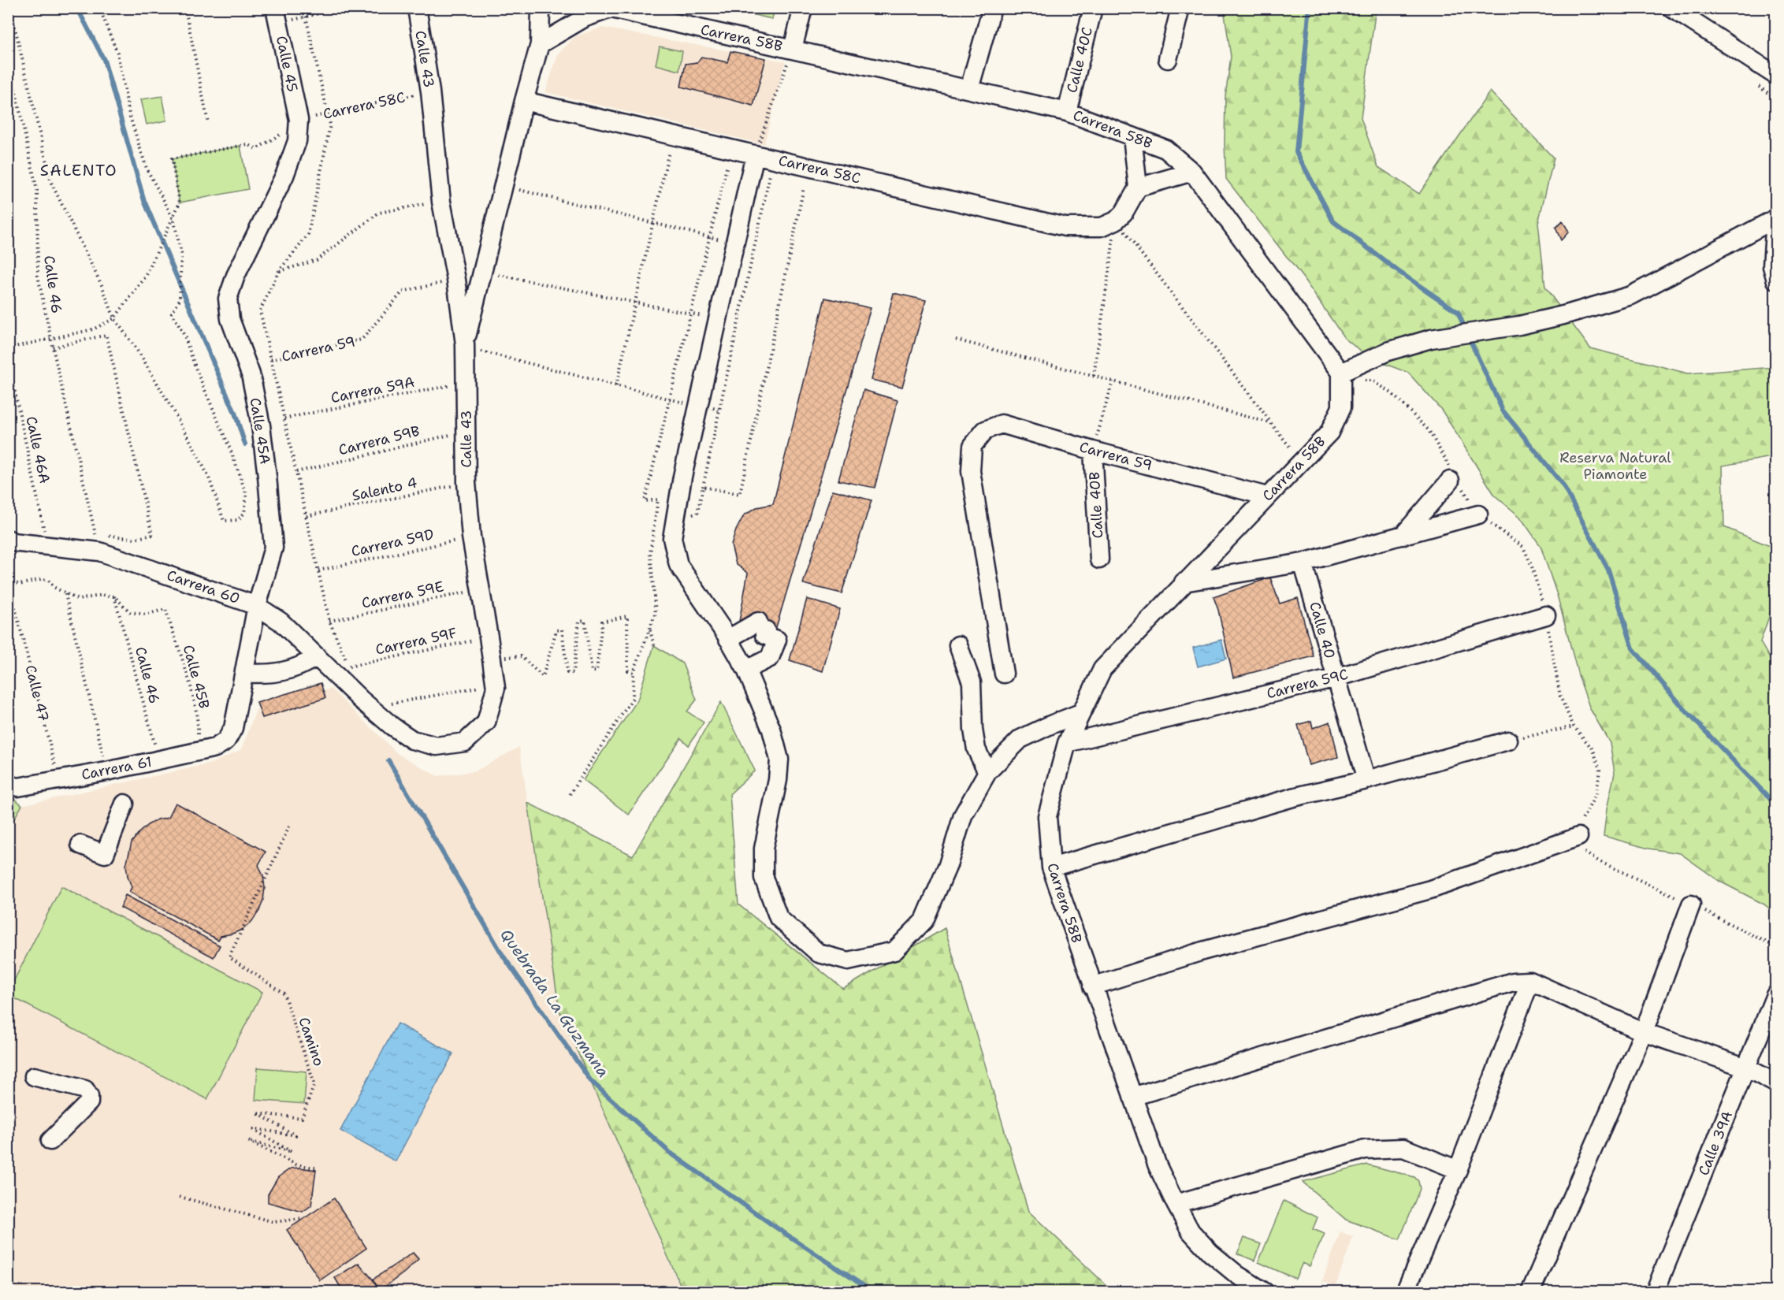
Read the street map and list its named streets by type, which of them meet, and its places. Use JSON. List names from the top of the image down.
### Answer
{
  "streets": {
    "street": [
      "Carrera 58B",
      "Calle 43",
      "Calle 40C",
      "Calle 45",
      "Carrera 58C",
      "Carrera 59",
      "Calle 45A",
      "Calle 40B",
      "Carrera 60",
      "Calle 40",
      "Carrera 59C",
      "Carrera 61",
      "Calle 39A"
    ],
    "path": [
      "Calle 46",
      "Carrera 59A",
      "Carrera 59B",
      "Calle 46A",
      "Salento 4",
      "Carrera 59D",
      "Carrera 59E",
      "Carrera 59F",
      "Calle 45B",
      "Calle 47",
      "Camino"
    ]
  },
  "crossings": [
    ["Carrera 58B", "Calle 40C"],
    ["Carrera 58B", "Carrera 59"],
    ["Carrera 58B", "Carrera 59C"],
    ["Calle 43", "Carrera 58C"],
    ["Calle 43", "Carrera 59"],
    ["Calle 43", "Carrera 59A"],
    ["Calle 43", "Carrera 59B"],
    ["Calle 43", "Salento 4"],
    ["Calle 43", "Carrera 59D"],
    ["Calle 43", "Carrera 60"],
    ["Calle 43", "Carrera 59E"],
    ["Calle 43", "Carrera 59F"],
    ["Calle 45", "Carrera 58C"],
    ["Calle 45", "Calle 45A"],
    ["Carrera 58C", "Calle 45A"],
    ["Calle 46", "Carrera 60"],
    ["Calle 46", "Calle 45B"],
    ["Calle 46", "Carrera 61"],
    ["Carrera 59", "Calle 40B"],
    ["Calle 45A", "Carrera 60"],
    ["Calle 45A", "Carrera 61"],
    ["Calle 46A", "Carrera 60"],
    ["Calle 40", "Carrera 59C"],
    ["Calle 45B", "Carrera 61"],
    ["Calle 47", "Carrera 61"]
  ],
  "districts": ["SALENTO"],
  "water": ["Quebrada La Guzmana"],
  "parks": ["Reserva Natural Piamonte"]
}
